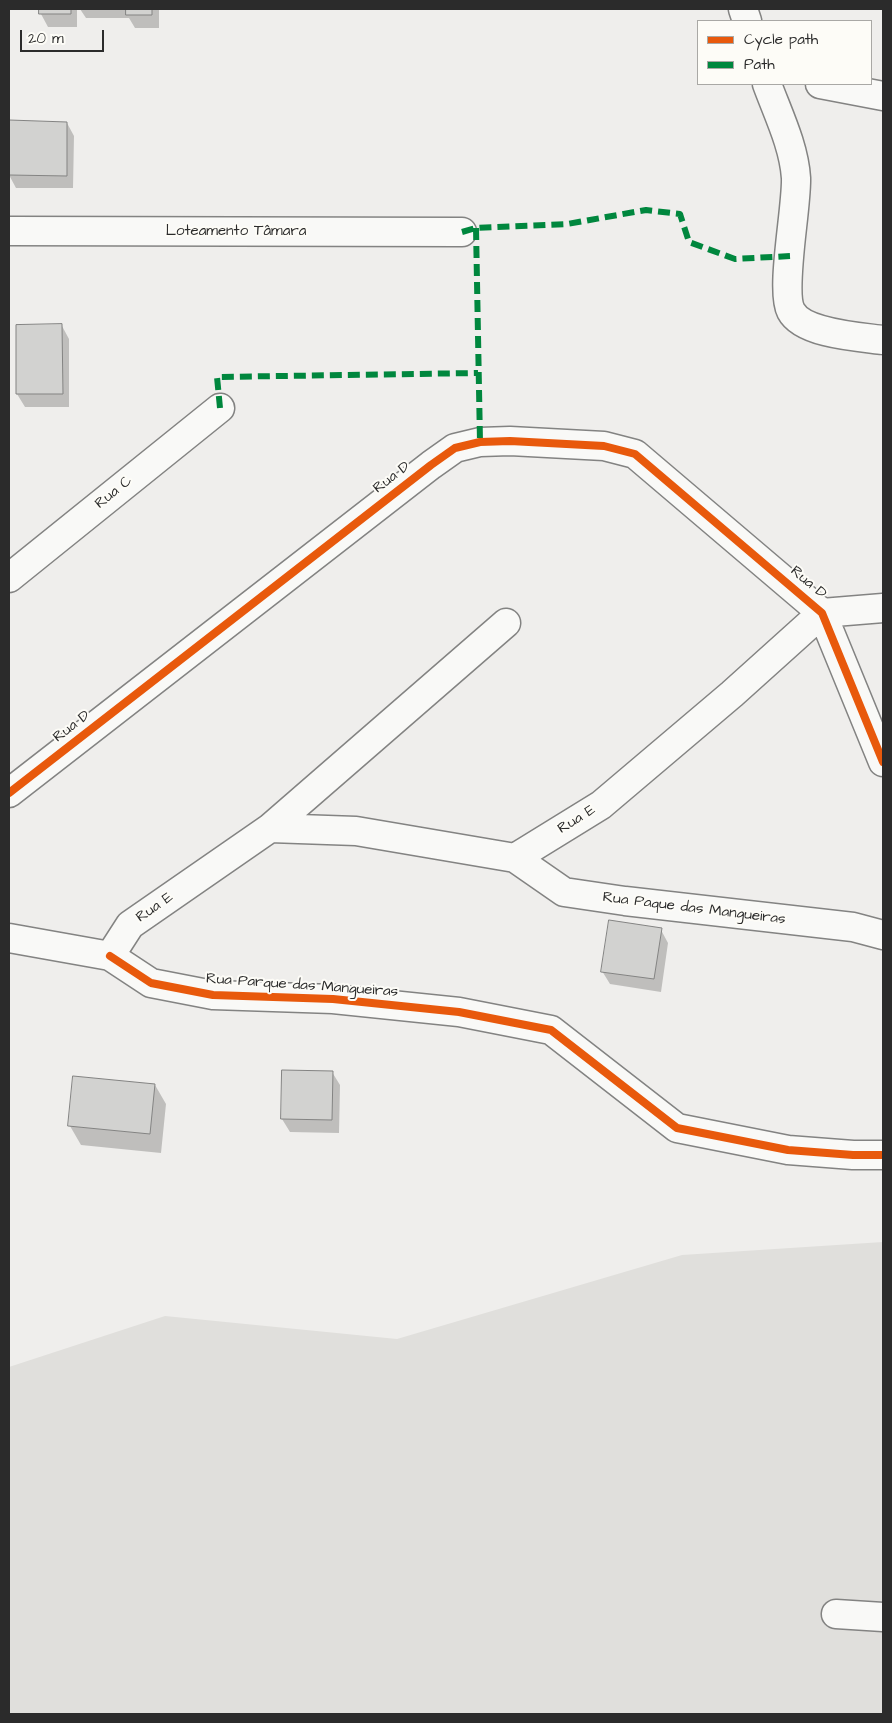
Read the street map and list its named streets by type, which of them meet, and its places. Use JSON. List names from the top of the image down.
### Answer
{
  "streets": {
    "street": [
      "Loteamento Tâmara",
      "Rua D",
      "Rua C",
      "Rua E",
      "Rua Paque das Mangueiras",
      "Rua Parque das Mangueiras"
    ]
  },
  "crossings": [
    ["Rua D", "Rua E"],
    ["Rua E", "Rua Paque das Mangueiras"],
    ["Rua E", "Rua Parque das Mangueiras"]
  ],
  "legend": ["Cycle path", "Path"],
  "scale_bar": "20 m"
}
